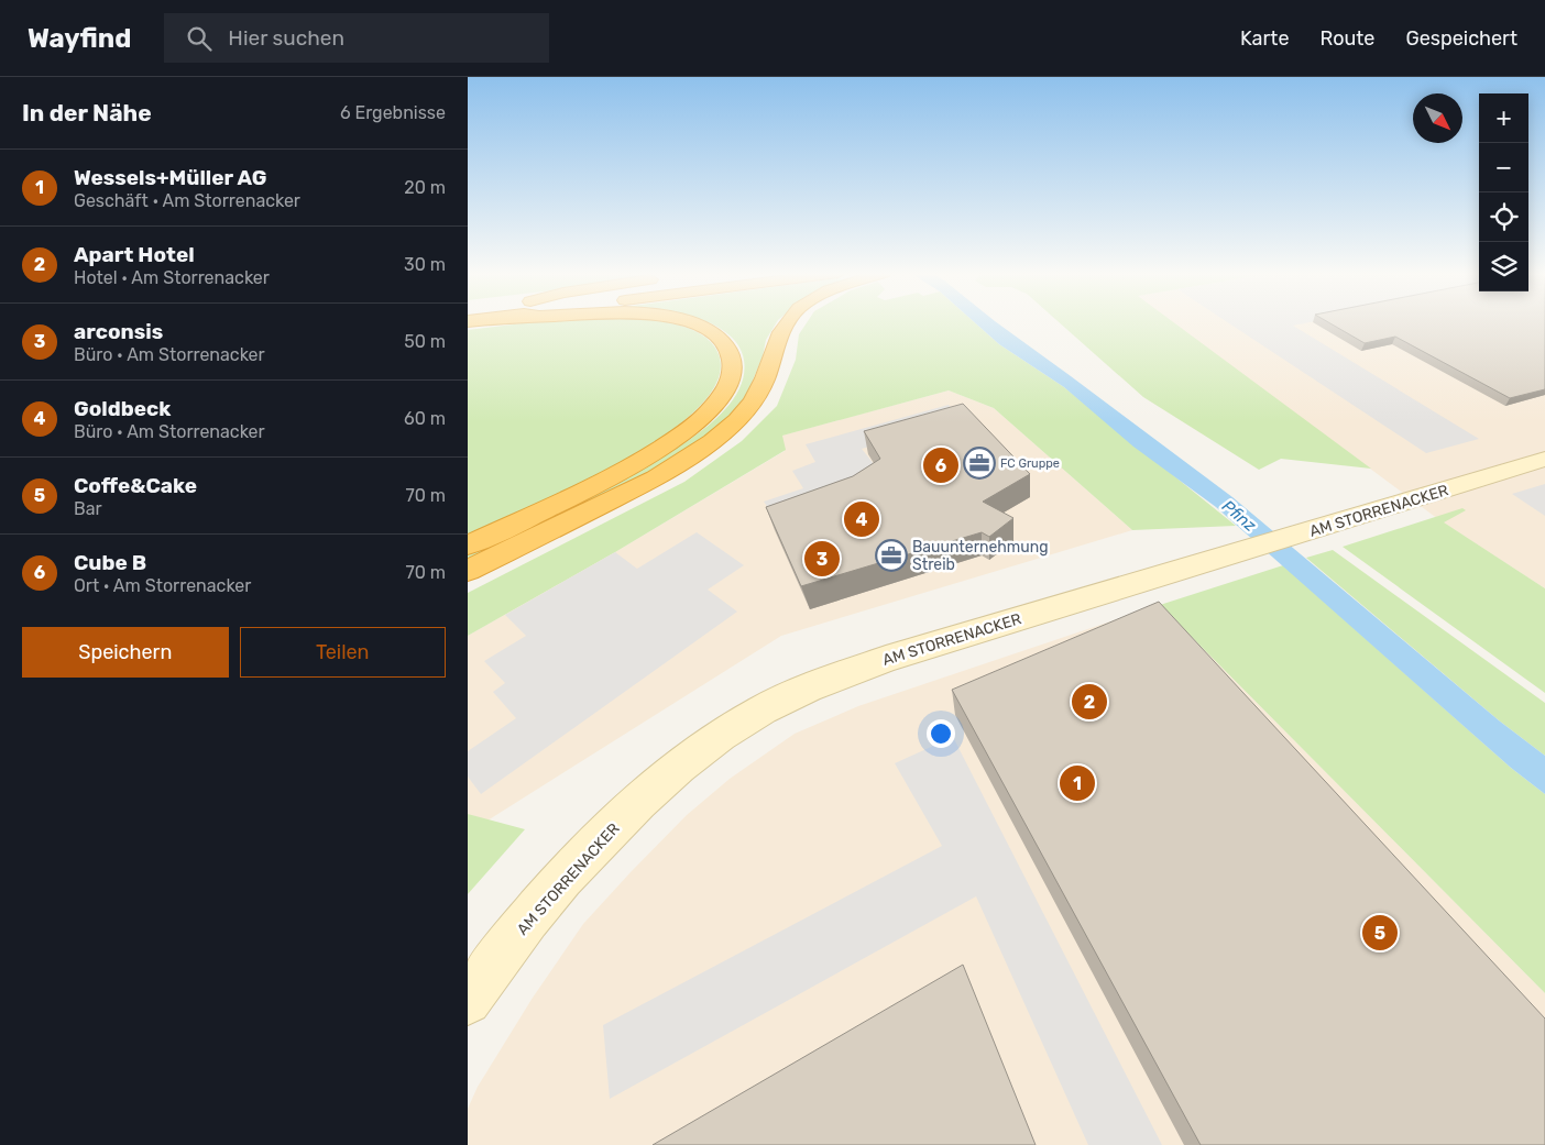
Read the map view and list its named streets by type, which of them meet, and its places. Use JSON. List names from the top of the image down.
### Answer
{
  "streets": {
    "street": ["AM STORRENACKER"]
  },
  "water": ["Pfinz"],
  "places": {
    "office": ["FC Gruppe", "Bauunternehmung Streib"]
  },
  "north": "bottom right",
  "page": {
    "header": "Wayfind",
    "search": "Hier suchen",
    "nav": ["Karte", "Route", "Gespeichert"],
    "heading": ["In der Nähe", "6 Ergebnisse"],
    "map_buttons": ["+", "−"],
    "list": [
      {
        "mark": "1",
        "name": "Wessels+Müller AG",
        "note": "Geschäft · Am Storrenacker",
        "value": "20 m"
      },
      {
        "mark": "2",
        "name": "Apart Hotel",
        "note": "Hotel · Am Storrenacker",
        "value": "30 m"
      },
      {
        "mark": "3",
        "name": "arconsis",
        "note": "Büro · Am Storrenacker",
        "value": "50 m"
      },
      {
        "mark": "4",
        "name": "Goldbeck",
        "note": "Büro · Am Storrenacker",
        "value": "60 m"
      },
      {
        "mark": "5",
        "name": "Coffe&Cake",
        "note": "Bar",
        "value": "70 m"
      },
      {
        "mark": "6",
        "name": "Cube B",
        "note": "Ort · Am Storrenacker",
        "value": "70 m"
      }
    ],
    "pins": [
      "6",
      "4",
      "3",
      "2",
      "1",
      "5"
    ],
    "buttons": ["Speichern", "Teilen"]
  }
}
